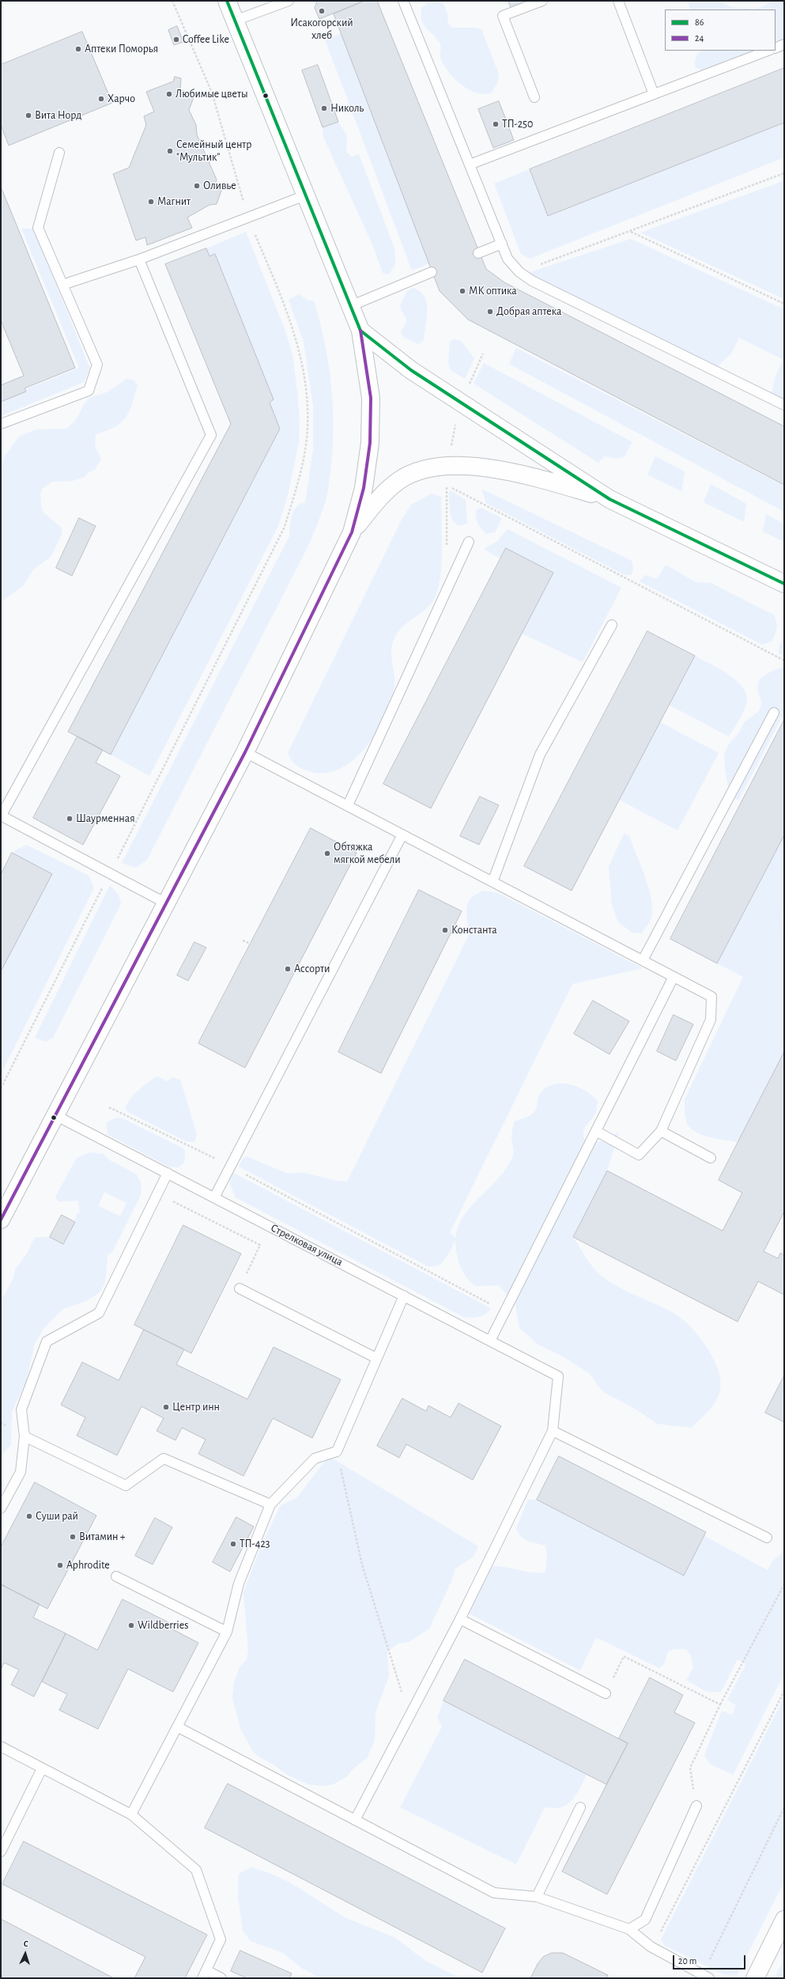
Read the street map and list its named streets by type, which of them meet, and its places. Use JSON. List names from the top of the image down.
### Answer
{
  "streets": {
    "lane": ["Стрелковая улица"]
  },
  "places": [
    "Исакогорский хлеб",
    "Coffee Like",
    "Аптеки Поморья",
    "Любимые цветы",
    "Харчо",
    "Николь",
    "Вита Норд",
    "ТП-250",
    "Семейный центр \"Мультик\"",
    "Оливье",
    "Магнит",
    "МК оптика",
    "Добрая аптека",
    "Шаурменная",
    "Обтяжка мягкой мебели",
    "Константа",
    "Ассорти",
    "Центр инн",
    "Суши рай",
    "Витамин +",
    "ТП-423",
    "Aphrodite",
    "Wildberries"
  ],
  "lines": ["transit line 86", "transit line 24"],
  "legend": ["86", "24"],
  "scale_bar": "20 m",
  "north": "top"
}
